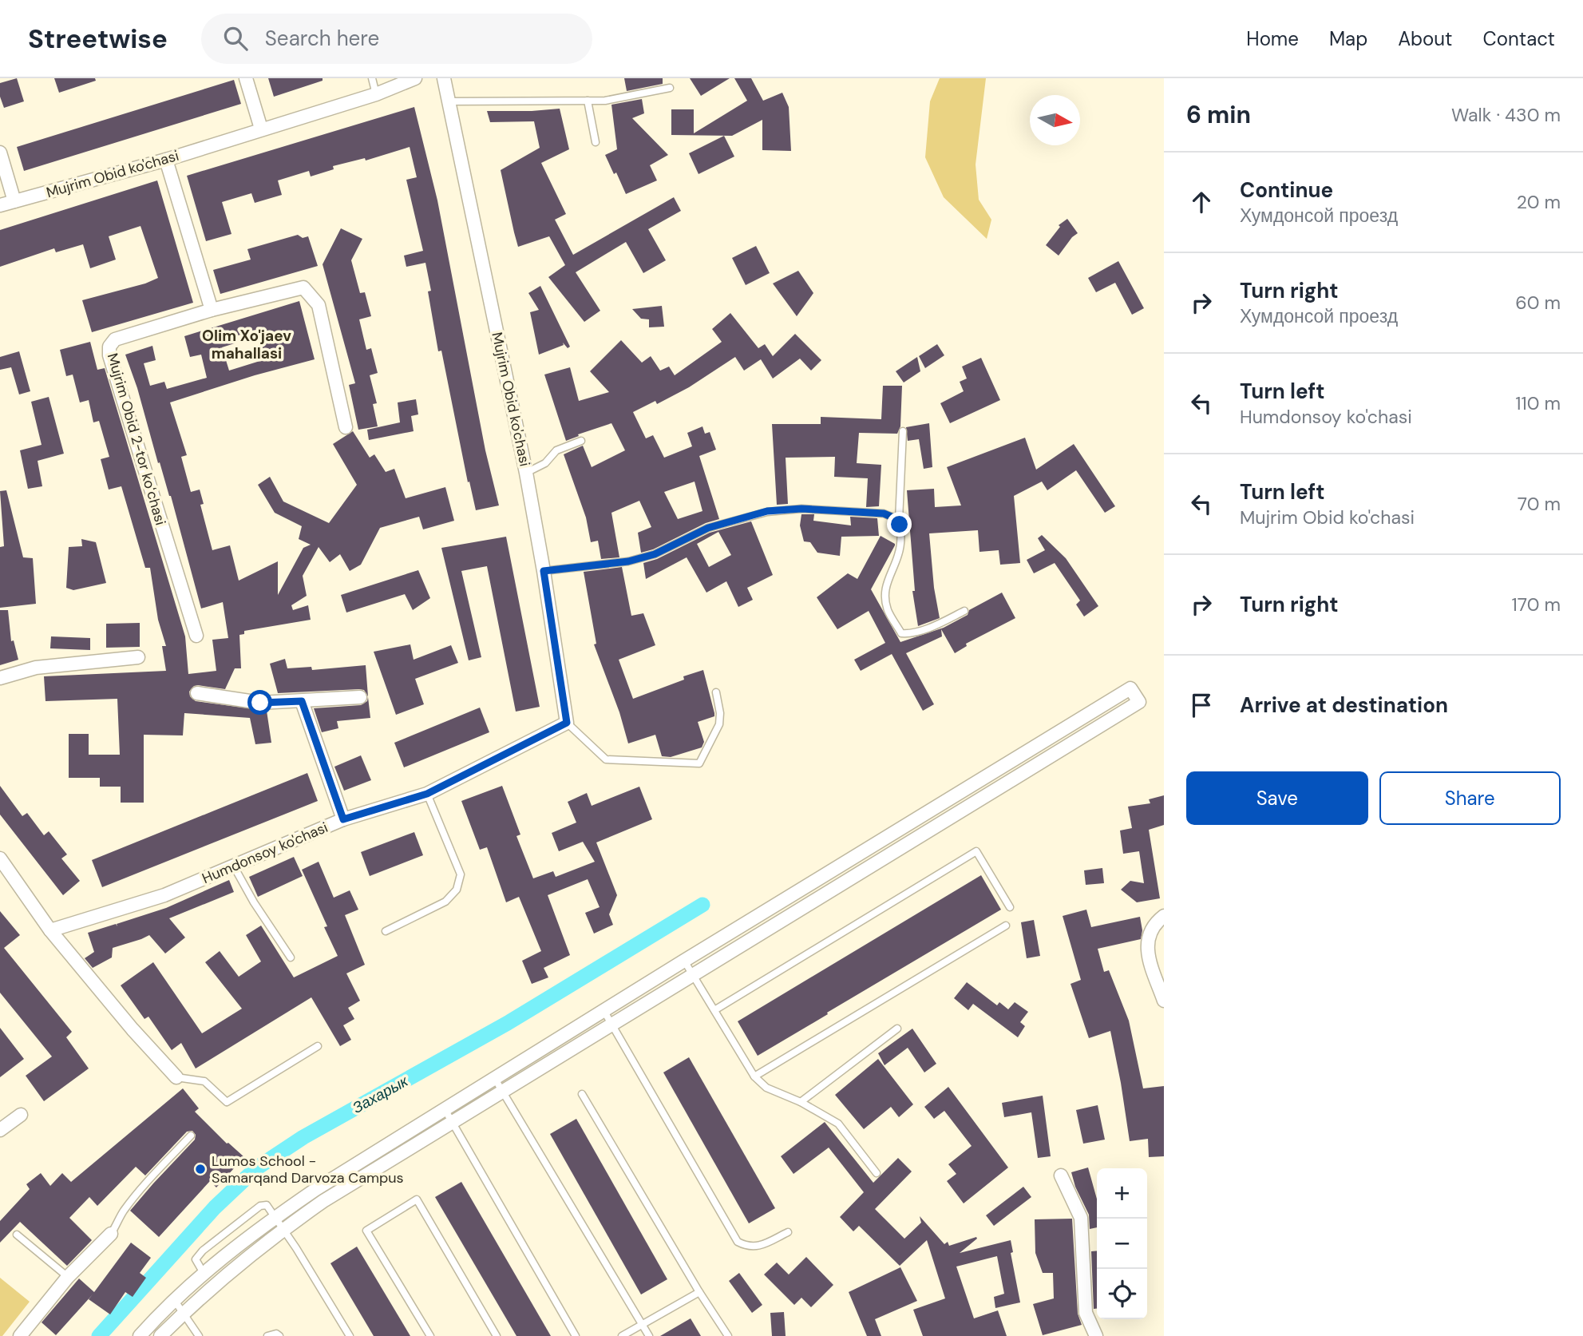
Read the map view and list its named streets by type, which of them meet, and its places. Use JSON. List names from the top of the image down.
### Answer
{
  "streets": {
    "street": ["Mujrim Obid ko'chasi", "Mujrim Obid 2-tor koʻchasi", "Humdonsoy ko'chasi"]
  },
  "crossings": [
    ["Mujrim Obid ko'chasi", "Humdonsoy ko'chasi"]
  ],
  "districts": ["Olim Xo'jaev mahallasi"],
  "water": ["Захарык"],
  "places": ["Lumos School - Samarqand Darvoza Campus"],
  "north": "right",
  "page": {
    "header": "Streetwise",
    "search": "Search here",
    "nav": [
      "Home",
      "Map",
      "About",
      "Contact"
    ],
    "heading": ["6 min", "Walk · 430 m"],
    "list": [
      ["Continue", "Хумдонсой проезд", "20 m"],
      ["Turn right", "Хумдонсой проезд", "60 m"],
      ["Turn left", "Humdonsoy ko'chasi", "110 m"],
      ["Turn left", "Mujrim Obid ko'chasi", "70 m"],
      ["Turn right", "170 m"],
      "Arrive at destination"
    ],
    "buttons": ["Save", "Share"],
    "map_buttons": ["+", "−"]
  }
}
